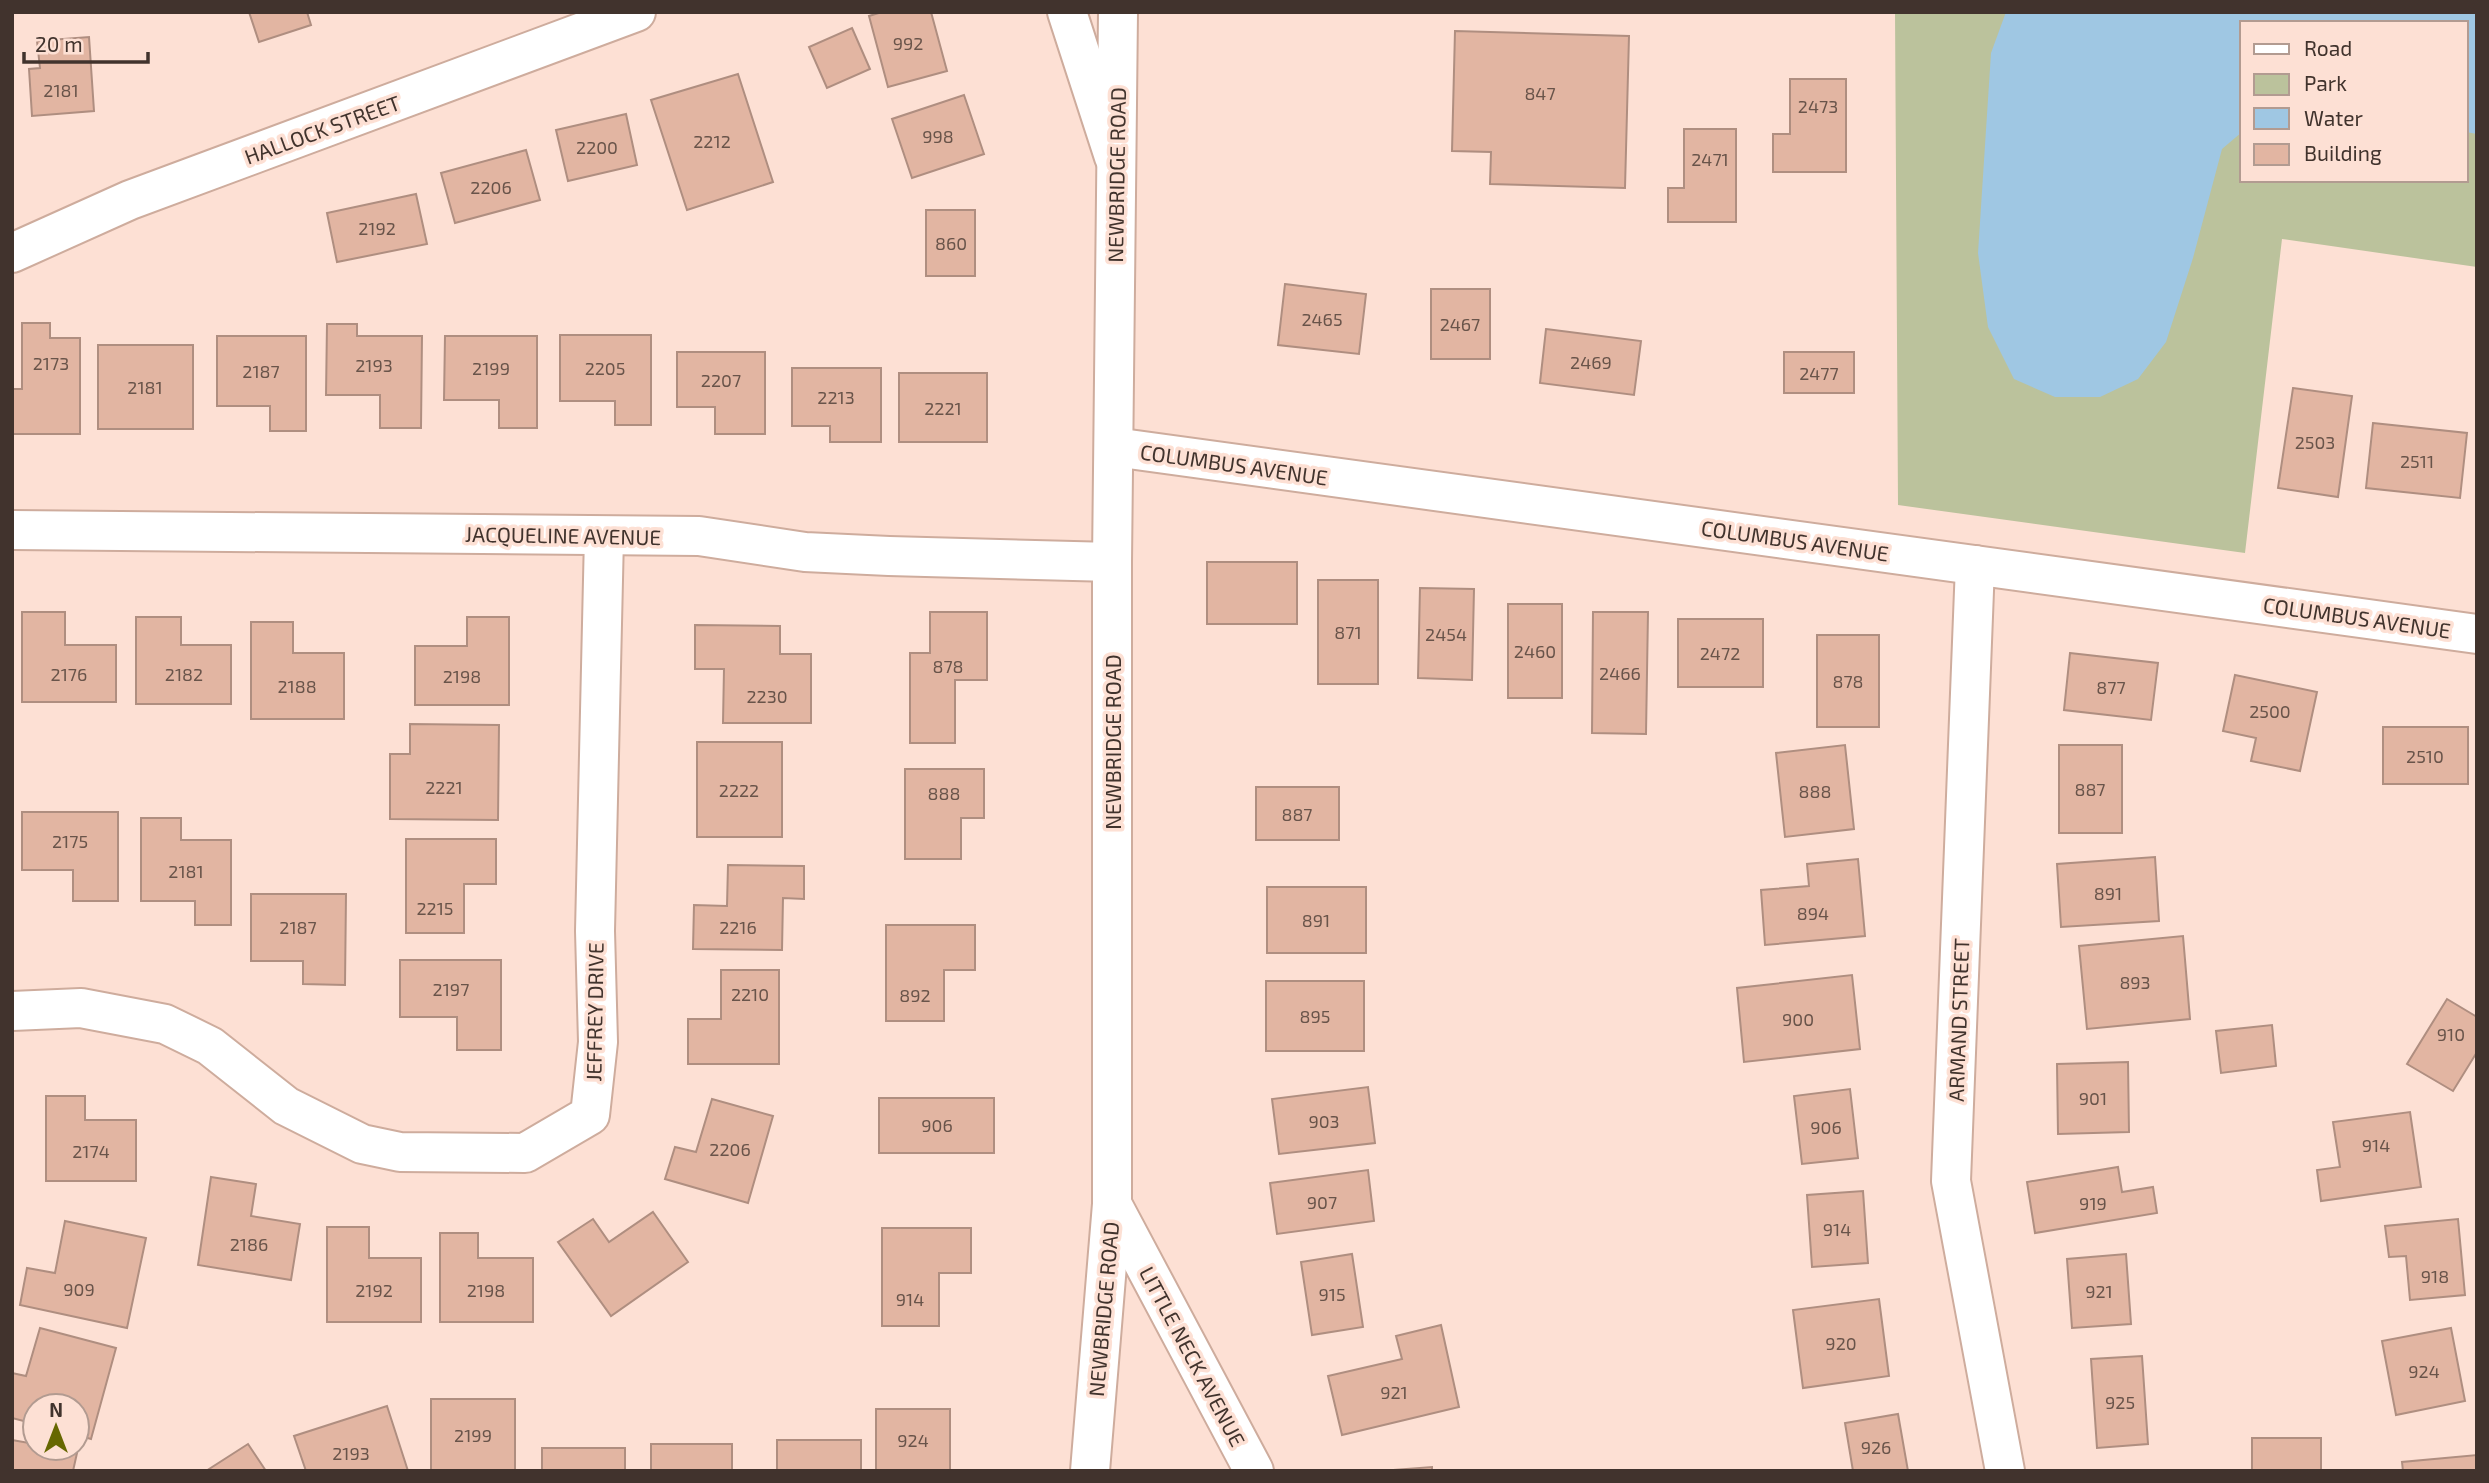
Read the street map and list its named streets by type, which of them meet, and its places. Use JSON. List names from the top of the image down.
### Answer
{
  "streets": {
    "street": [
      "HALLOCK STREET",
      "NEWBRIDGE ROAD",
      "COLUMBUS AVENUE",
      "JACQUELINE AVENUE",
      "JEFFREY DRIVE",
      "ARMAND STREET",
      "LITTLE NECK AVENUE"
    ]
  },
  "crossings": [
    ["NEWBRIDGE ROAD", "COLUMBUS AVENUE"],
    ["NEWBRIDGE ROAD", "JACQUELINE AVENUE"],
    ["NEWBRIDGE ROAD", "LITTLE NECK AVENUE"],
    ["COLUMBUS AVENUE", "ARMAND STREET"],
    ["JACQUELINE AVENUE", "JEFFREY DRIVE"]
  ],
  "house_numbers": [
    "992",
    "2181",
    "847",
    "2473",
    "998",
    "2212",
    "2200",
    "2471",
    "2206",
    "2192",
    "860",
    "2465",
    "2467",
    "2469",
    "2173",
    "2193",
    "2199",
    "2205",
    "2187",
    "2477",
    "2207",
    "2181",
    "2213",
    "2221",
    "2503",
    "2511",
    "871",
    "2454",
    "2460",
    "2472",
    "878",
    "2466",
    "2176",
    "2182",
    "2198",
    "878",
    "2188",
    "877",
    "2230",
    "2500",
    "2510",
    "2221",
    "887",
    "2222",
    "888",
    "888",
    "887",
    "2175",
    "2181",
    "891",
    "2215",
    "894",
    "891",
    "2187",
    "2216",
    "893",
    "2197",
    "2210",
    "892",
    "895",
    "900",
    "910",
    "901",
    "903",
    "906",
    "906",
    "914",
    "2206",
    "2174",
    "907",
    "919",
    "914",
    "2186",
    "918",
    "909",
    "2192",
    "2198",
    "921",
    "915",
    "914",
    "920",
    "924",
    "921",
    "925",
    "2199",
    "924",
    "926",
    "2193"
  ],
  "legend": [
    "Road",
    "Park",
    "Water",
    "Building"
  ],
  "scale_bar": "20 m",
  "north": "top"
}
